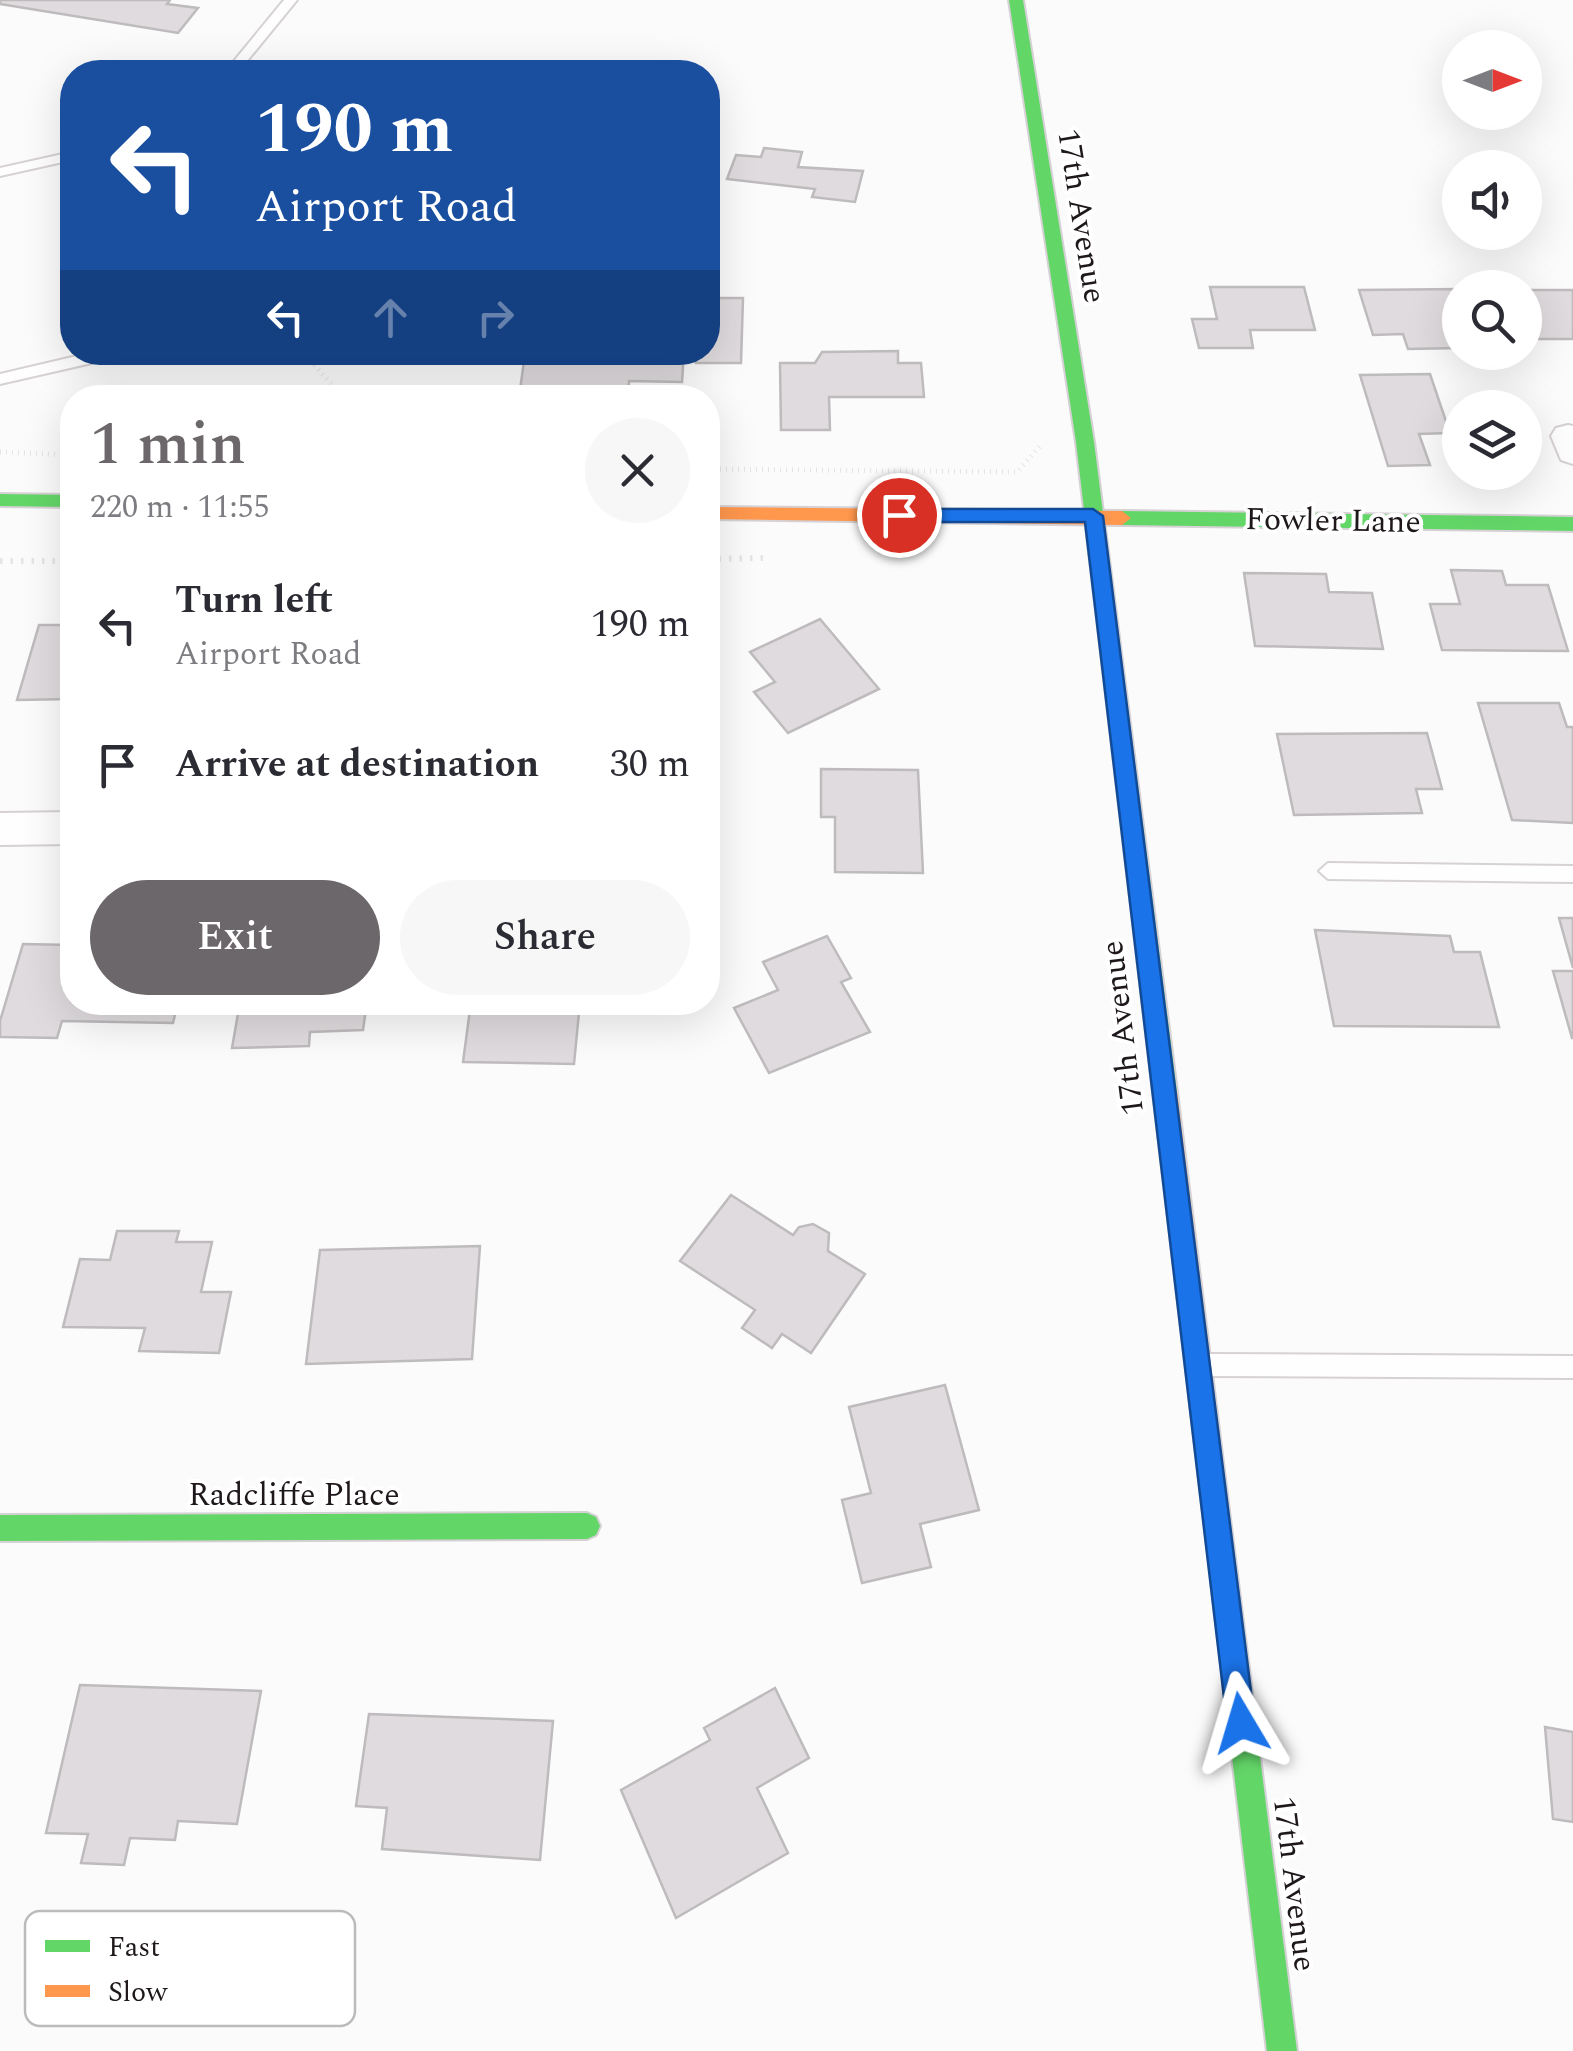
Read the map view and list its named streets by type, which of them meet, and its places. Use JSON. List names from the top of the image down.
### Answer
{
  "streets": {
    "street": ["17th Avenue", "Fowler Lane", "Radcliffe Place"]
  },
  "crossings": [
    ["17th Avenue", "Fowler Lane"]
  ],
  "legend": ["Fast", "Slow"],
  "north": "right",
  "page": {
    "turn": ["190 m", "Airport Road"],
    "heading": ["1 min", "220 m · 11:55"],
    "list": [
      {
        "name": "Turn left",
        "note": "Airport Road",
        "value": "190 m"
      },
      {
        "name": "Arrive at destination",
        "value": "30 m"
      }
    ],
    "buttons": ["Exit", "Share"]
  }
}
